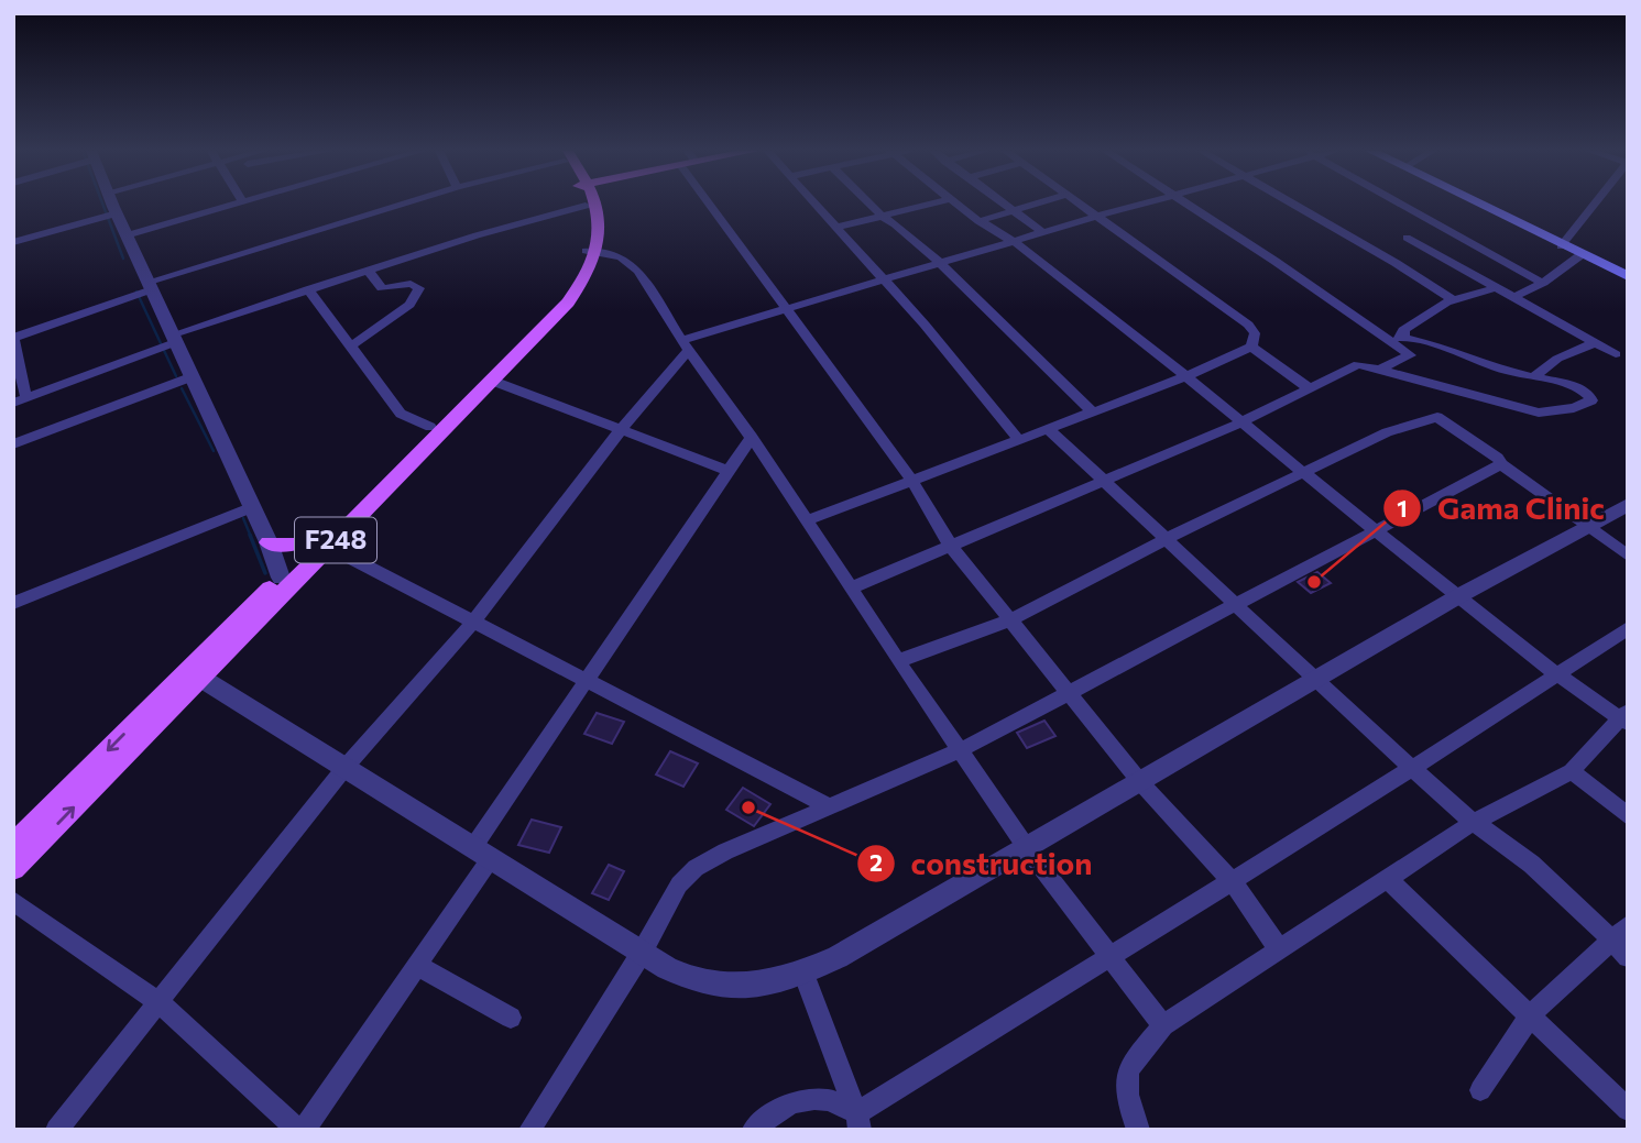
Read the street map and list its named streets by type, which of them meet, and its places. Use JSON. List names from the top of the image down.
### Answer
{
  "streets": {
    "main road": ["F248"]
  },
  "places": ["Gama Clinic", "construction"]
}
